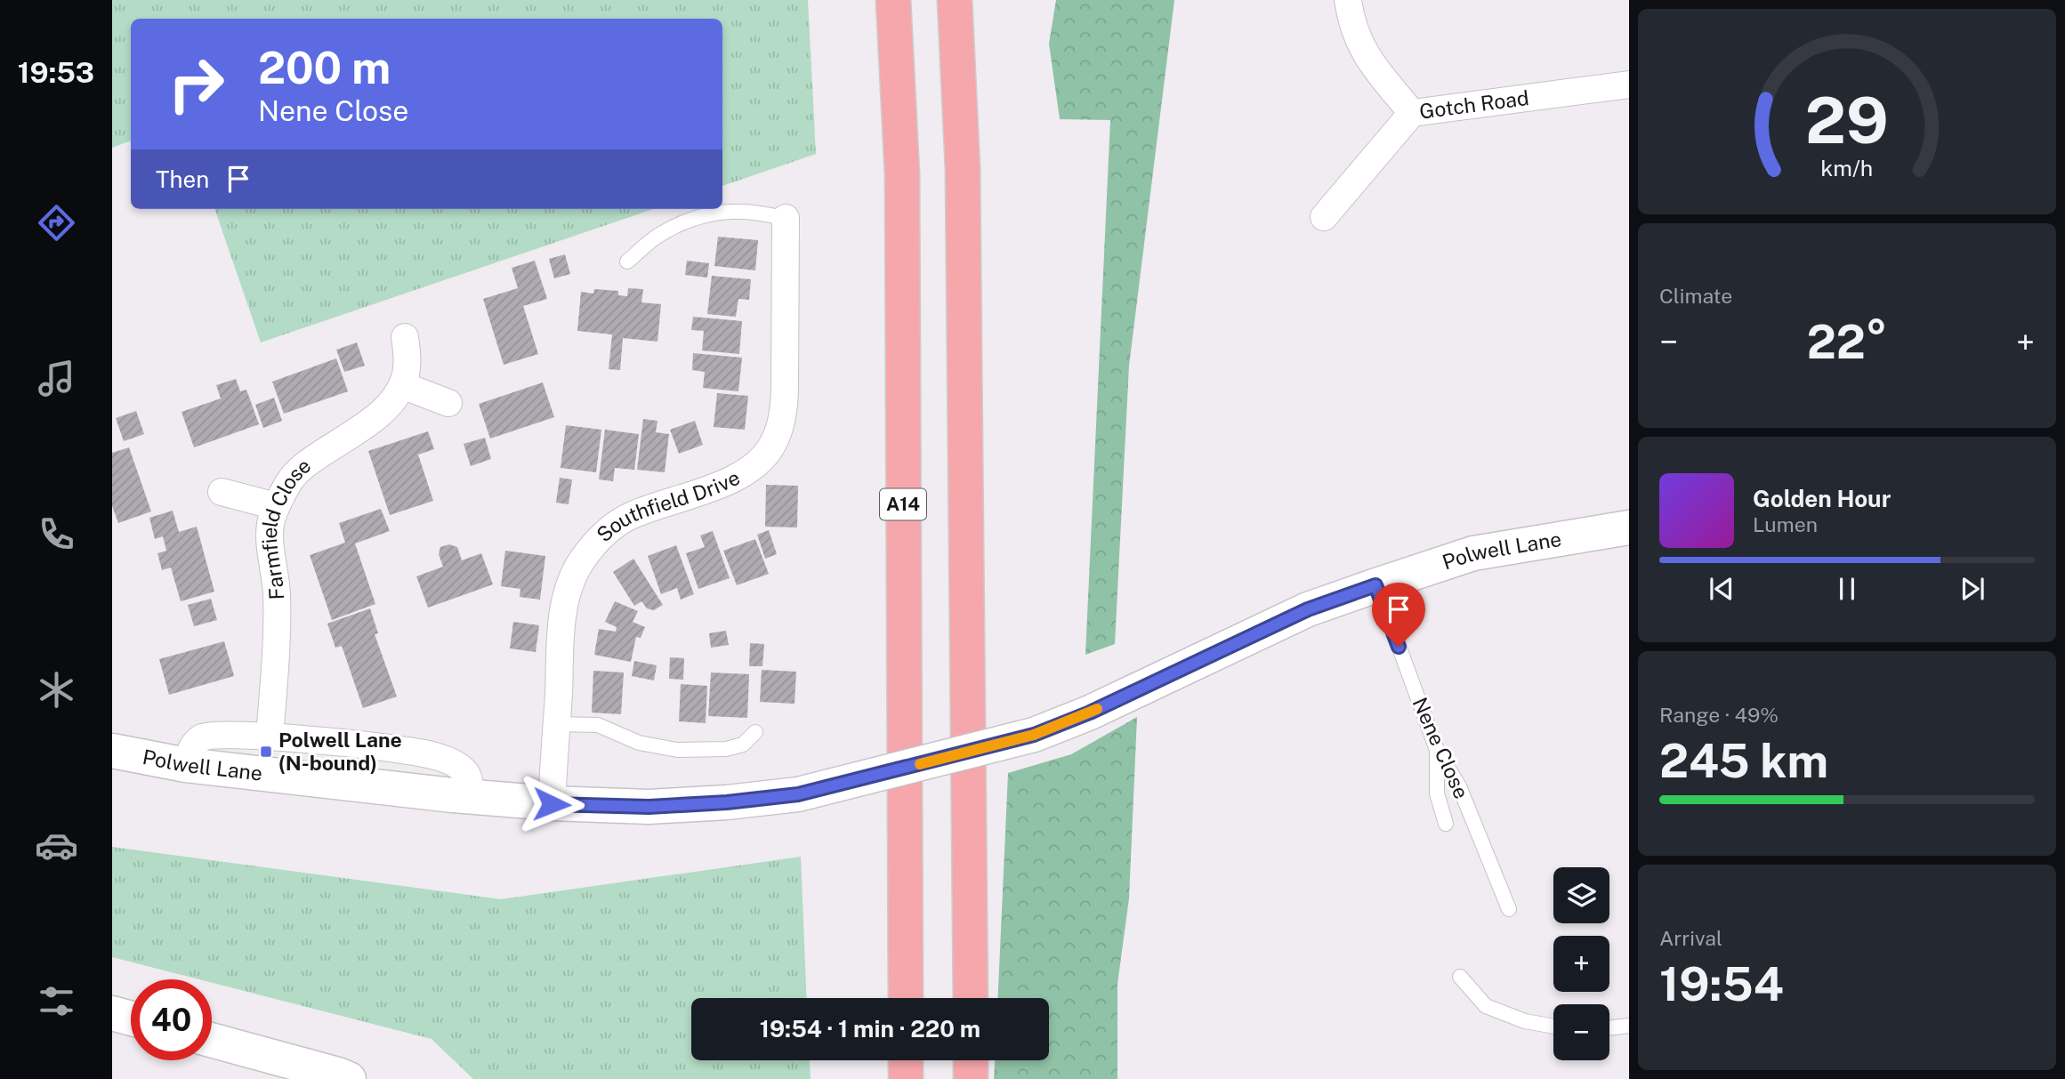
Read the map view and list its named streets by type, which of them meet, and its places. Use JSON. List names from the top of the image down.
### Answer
{
  "streets": {
    "highway": ["A14"],
    "street": [
      "Gotch Road",
      "Southfield Drive",
      "Farmfield Close",
      "Polwell Lane"
    ],
    "lane": ["Nene Close"]
  },
  "crossings": [
    ["Southfield Drive", "Polwell Lane"],
    ["Polwell Lane", "Nene Close"]
  ],
  "places": {
    "transit": ["Polwell Lane (N-bound)"]
  },
  "page": {
    "tabs": "19:53",
    "turn": ["200 m", "Nene Close"],
    "then": "Then",
    "tile": [
      "Climate",
      ["Range · 49%", "245 km"],
      ["Arrival", "19:54"]
    ],
    "heat": ["−", "22°", "+"],
    "song": ["Golden Hour", "Lumen"],
    "map_buttons": ["+", "−"],
    "limit": "40",
    "trip": "19:54 · 1 min · 220 m",
    "gauge": ["29", "km/h"]
  }
}
